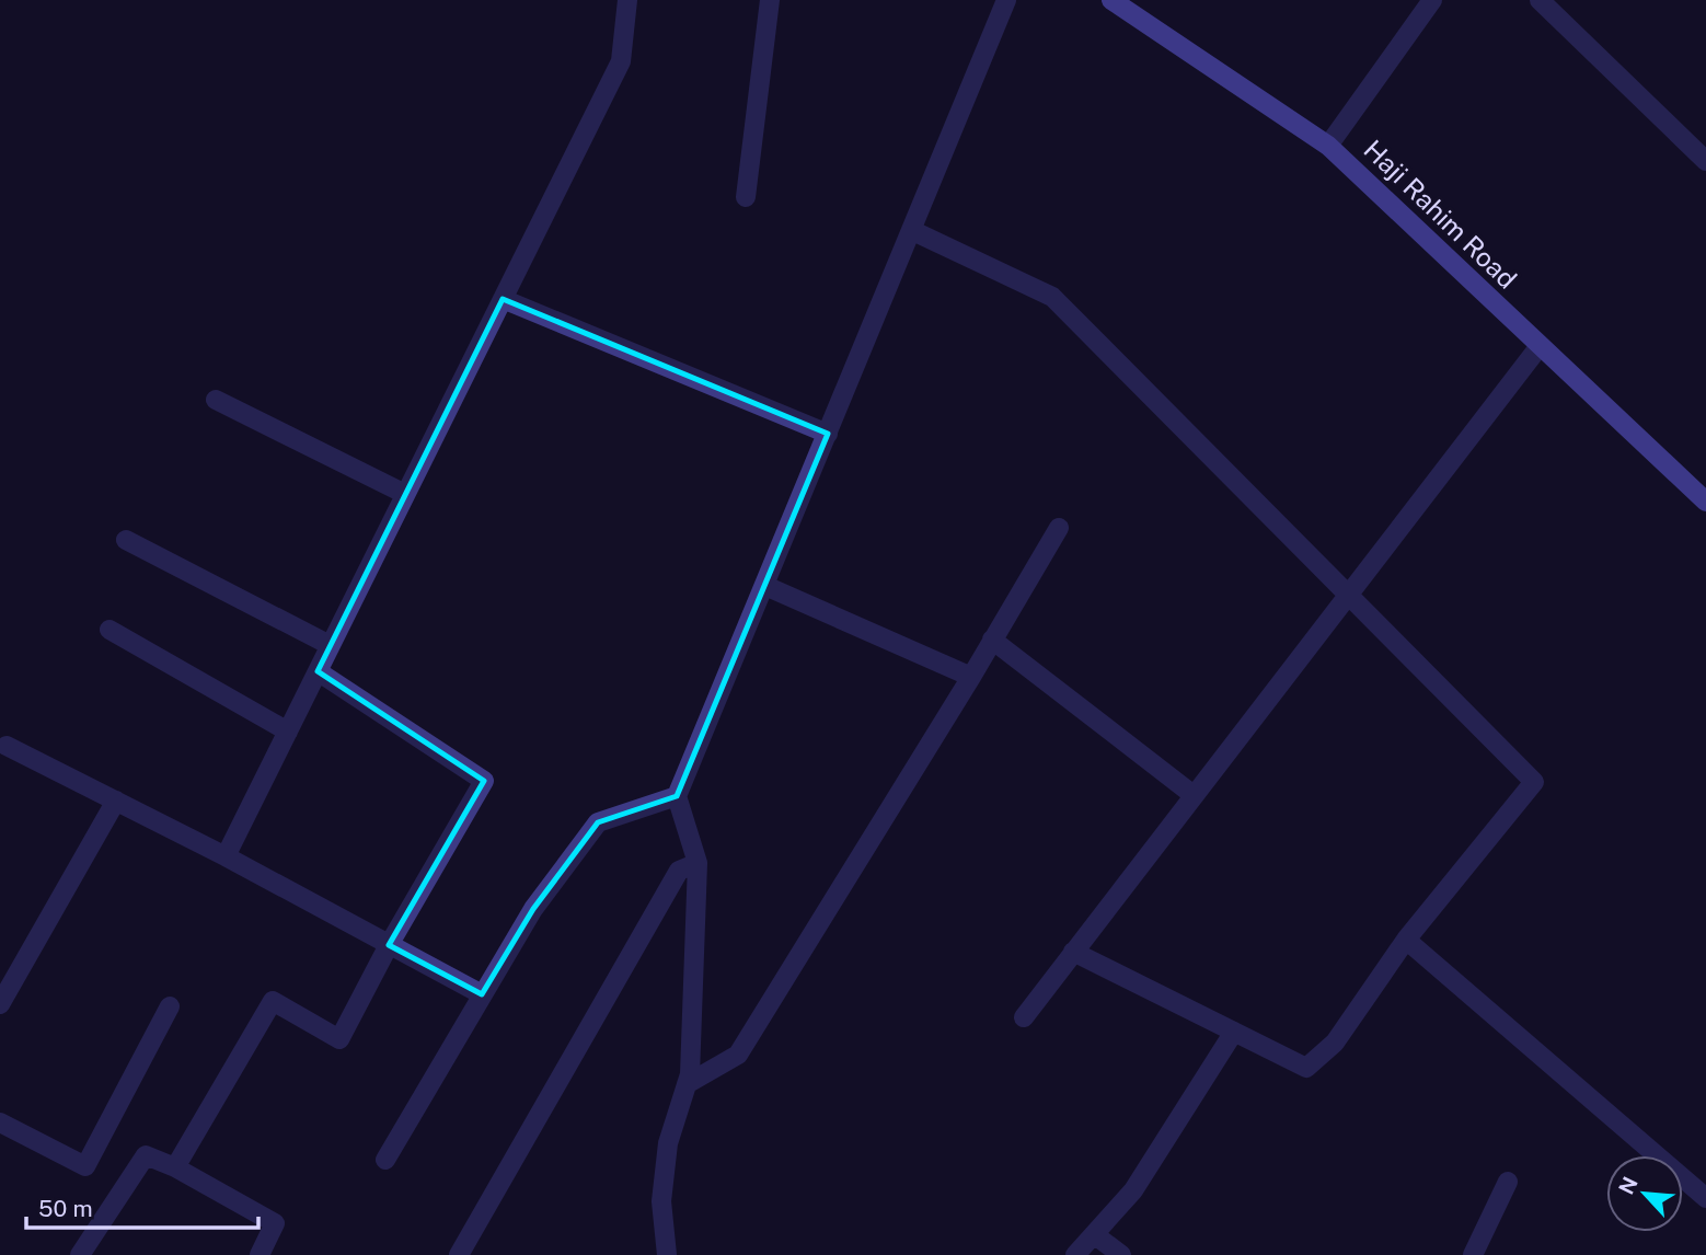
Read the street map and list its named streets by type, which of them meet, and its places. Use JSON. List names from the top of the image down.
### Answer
{
  "streets": {
    "main road": ["Haji Rahim Road"]
  },
  "scale_bar": "50 m",
  "north": "top left"
}
